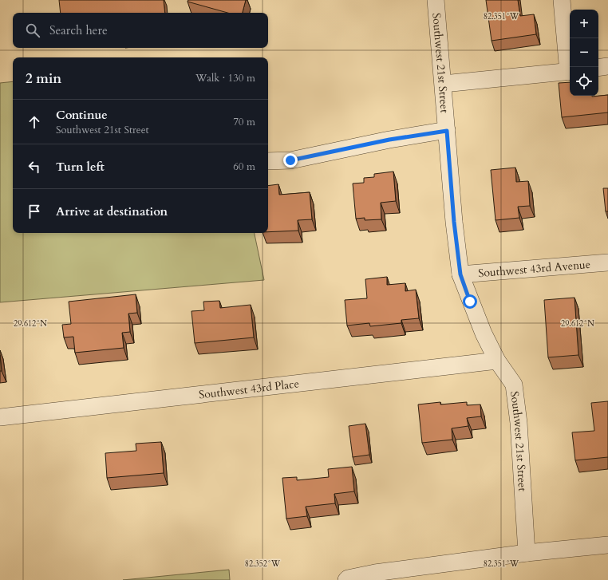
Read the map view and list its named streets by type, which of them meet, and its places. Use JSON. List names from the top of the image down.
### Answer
{
  "streets": {
    "street": ["Southwest 21st Street", "Southwest 43rd Avenue", "Southwest 43rd Place"]
  },
  "crossings": [
    ["Southwest 21st Street", "Southwest 43rd Avenue"],
    ["Southwest 21st Street", "Southwest 43rd Place"]
  ],
  "page": {
    "map_buttons": ["+", "−"],
    "search": "Search here",
    "heading": ["2 min", "Walk · 130 m"],
    "list": [
      ["Continue", "Southwest 21st Street", "70 m"],
      ["Turn left", "60 m"],
      "Arrive at destination"
    ]
  },
  "coordinates": ["82.351°W", "29.612°N", "82.352°W"]
}
